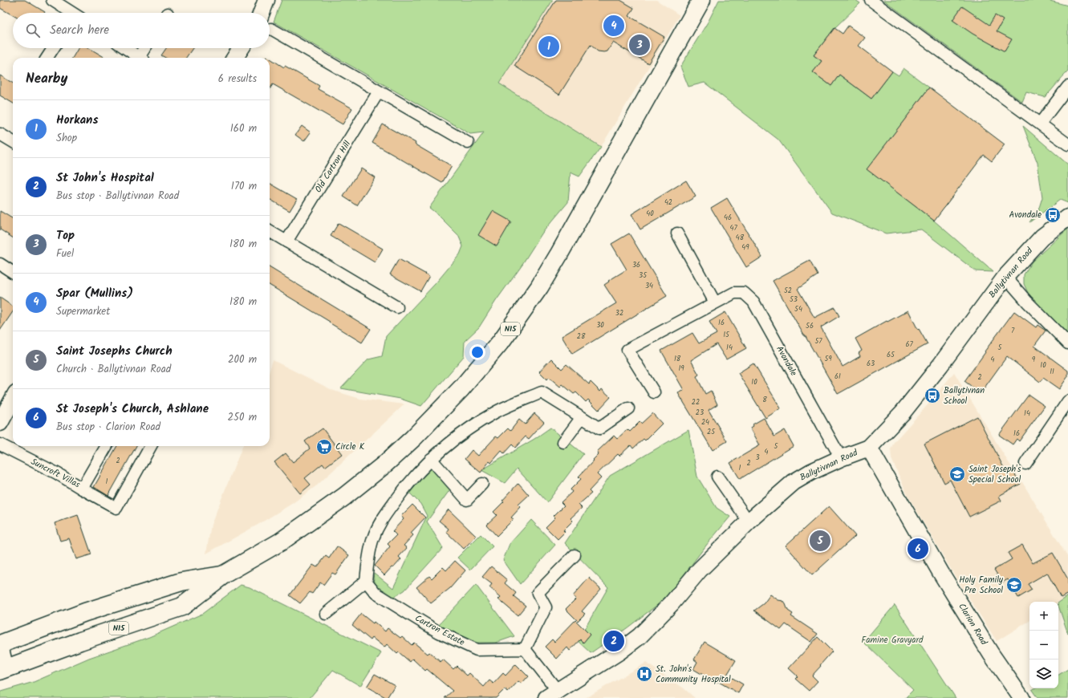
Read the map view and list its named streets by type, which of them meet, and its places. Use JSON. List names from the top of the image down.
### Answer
{
  "streets": {
    "highway": ["N15"],
    "street": [
      "Old Cartron Hill",
      "Ballytivnan Road",
      "Avondale",
      "Suncroft Villas",
      "Clarion Road",
      "Cartron Estate"
    ]
  },
  "crossings": [
    ["Ballytivnan Road", "Avondale"],
    ["Ballytivnan Road", "Clarion Road"]
  ],
  "parks": ["Famine Gravyard"],
  "places": {
    "bus stop": ["Avondale", "Ballytivnan School"],
    "supermarket": ["Circle K"],
    "school or university": ["Saint Joseph's Special School", "Holy Family Pre School"],
    "hospital": ["St. John's Community Hospital"]
  },
  "house_numbers": [
    "42",
    "40",
    "46",
    "47",
    "48",
    "49",
    "36",
    "35",
    "34",
    "52",
    "53",
    "54",
    "32",
    "16",
    "30",
    "56",
    "7",
    "15",
    "28",
    "57",
    "67",
    "14",
    "5",
    "65",
    "18",
    "59",
    "4",
    "9",
    "63",
    "10",
    "19",
    "11",
    "61",
    "2",
    "10",
    "8",
    "22",
    "23",
    "14",
    "24",
    "25",
    "16",
    "5",
    "4",
    "3",
    "2",
    "2",
    "1",
    "1"
  ],
  "page": {
    "search": "Search here",
    "pins": [
      "4",
      "3",
      "1",
      "5",
      "6",
      "2"
    ],
    "heading": ["Nearby", "6 results"],
    "list": [
      {
        "mark": "1",
        "name": "Horkans",
        "note": "Shop",
        "value": "160 m"
      },
      {
        "mark": "2",
        "name": "St John's Hospital",
        "note": "Bus stop · Ballytivnan Road",
        "value": "170 m"
      },
      {
        "mark": "3",
        "name": "Top",
        "note": "Fuel",
        "value": "180 m"
      },
      {
        "mark": "4",
        "name": "Spar (Mullins)",
        "note": "Supermarket",
        "value": "180 m"
      },
      {
        "mark": "5",
        "name": "Saint Josephs Church",
        "note": "Church · Ballytivnan Road",
        "value": "200 m"
      },
      {
        "mark": "6",
        "name": "St Joseph's Church, Ashlane",
        "note": "Bus stop · Clarion Road",
        "value": "250 m"
      }
    ],
    "map_buttons": ["+", "−"]
  }
}
